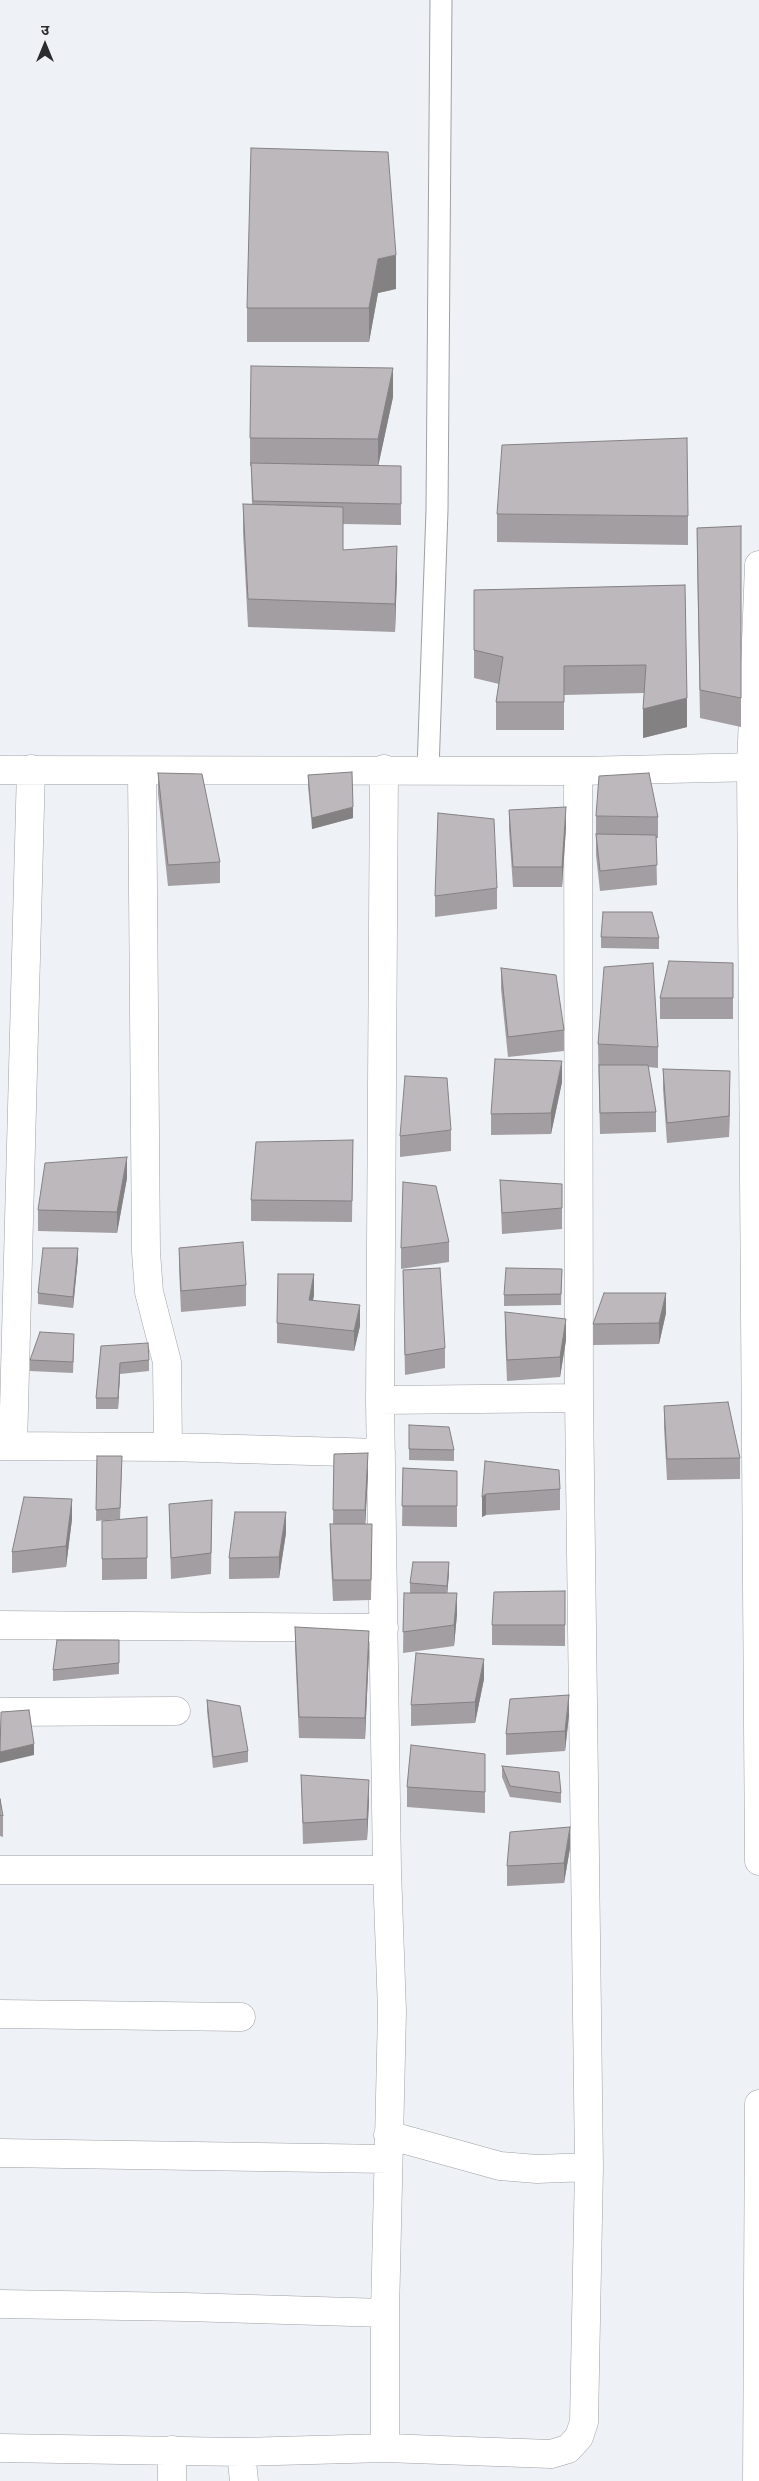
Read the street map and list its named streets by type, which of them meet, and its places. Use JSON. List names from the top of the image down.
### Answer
{
  "north": "top"
}
